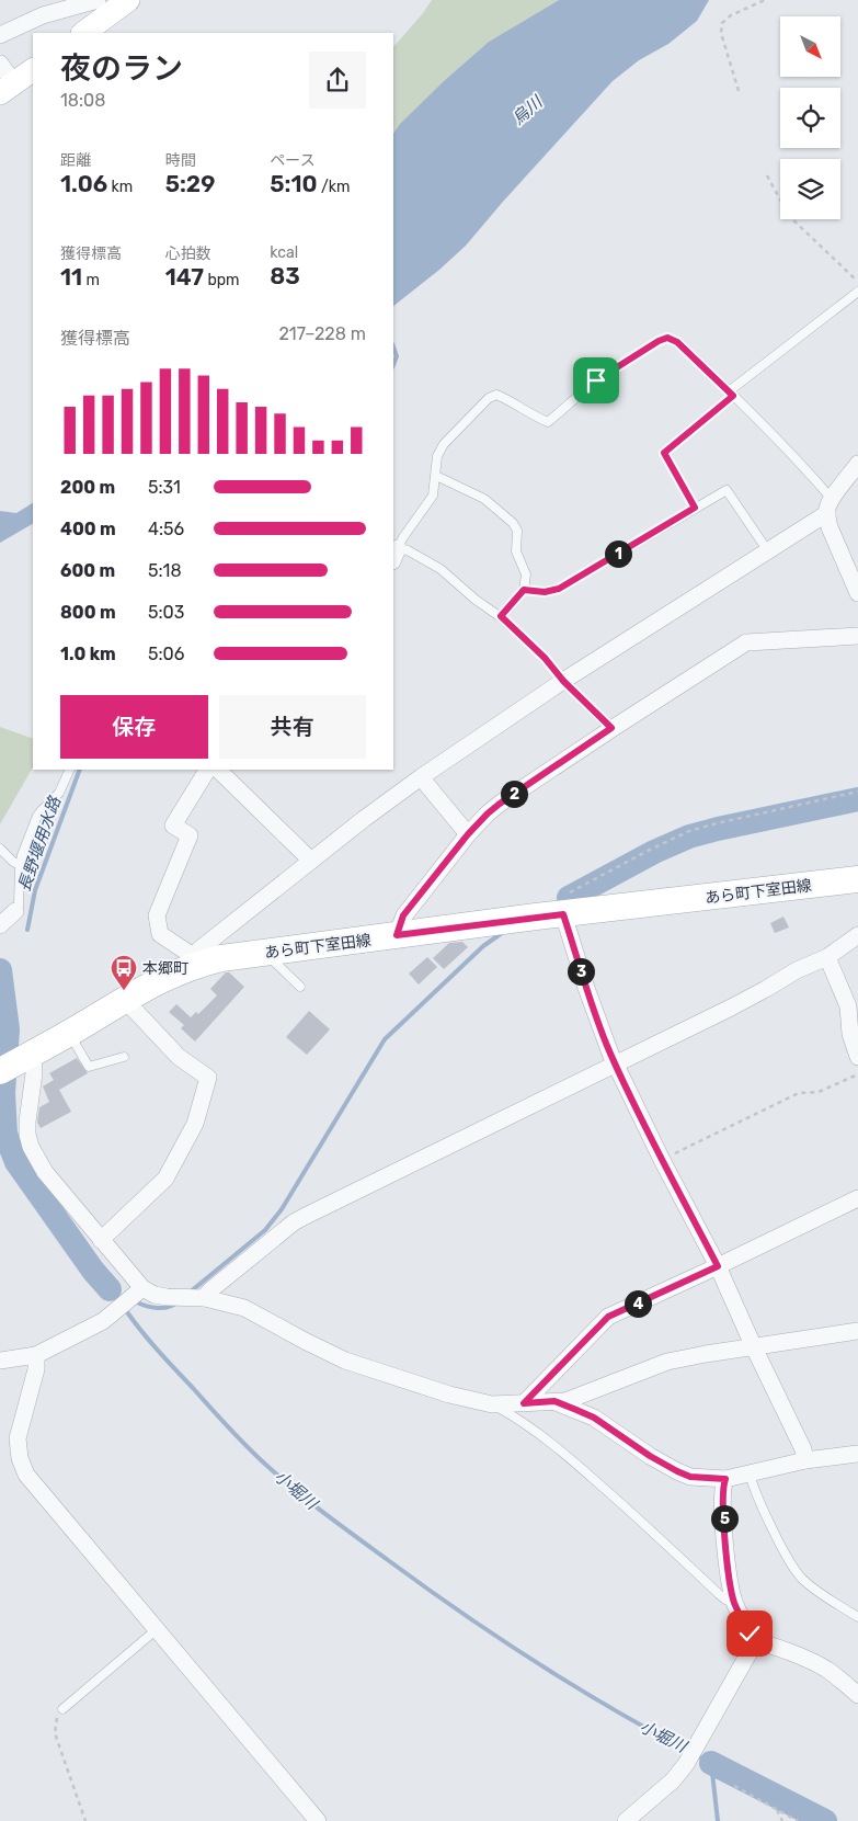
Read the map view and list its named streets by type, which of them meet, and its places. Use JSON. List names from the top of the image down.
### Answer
{
  "streets": {
    "main road": ["あら町下室田線"]
  },
  "water": ["烏川", "長野堰用水路", "小堀川"],
  "places": {
    "bus stop": ["本郷町"]
  },
  "north": "bottom right",
  "page": {
    "heading": ["夜のラン", "18:08"],
    "stats": [
      ["距離", "1.06 km"],
      ["時間", "5:29"],
      ["ペース", "5:10 /km"],
      ["獲得標高", "11 m"],
      ["心拍数", "147 bpm"],
      ["kcal", "83"]
    ],
    "chart": ["獲得標高", "217–228 m"],
    "list": [
      {
        "name": "200 m",
        "note": "5:31"
      },
      {
        "name": "400 m",
        "note": "4:56"
      },
      {
        "name": "600 m",
        "note": "5:18"
      },
      {
        "name": "800 m",
        "note": "5:03"
      },
      {
        "name": "1.0 km",
        "note": "5:06"
      }
    ],
    "pins": [
      "1",
      "2",
      "3",
      "4",
      "5"
    ],
    "buttons": ["保存", "共有"]
  }
}
